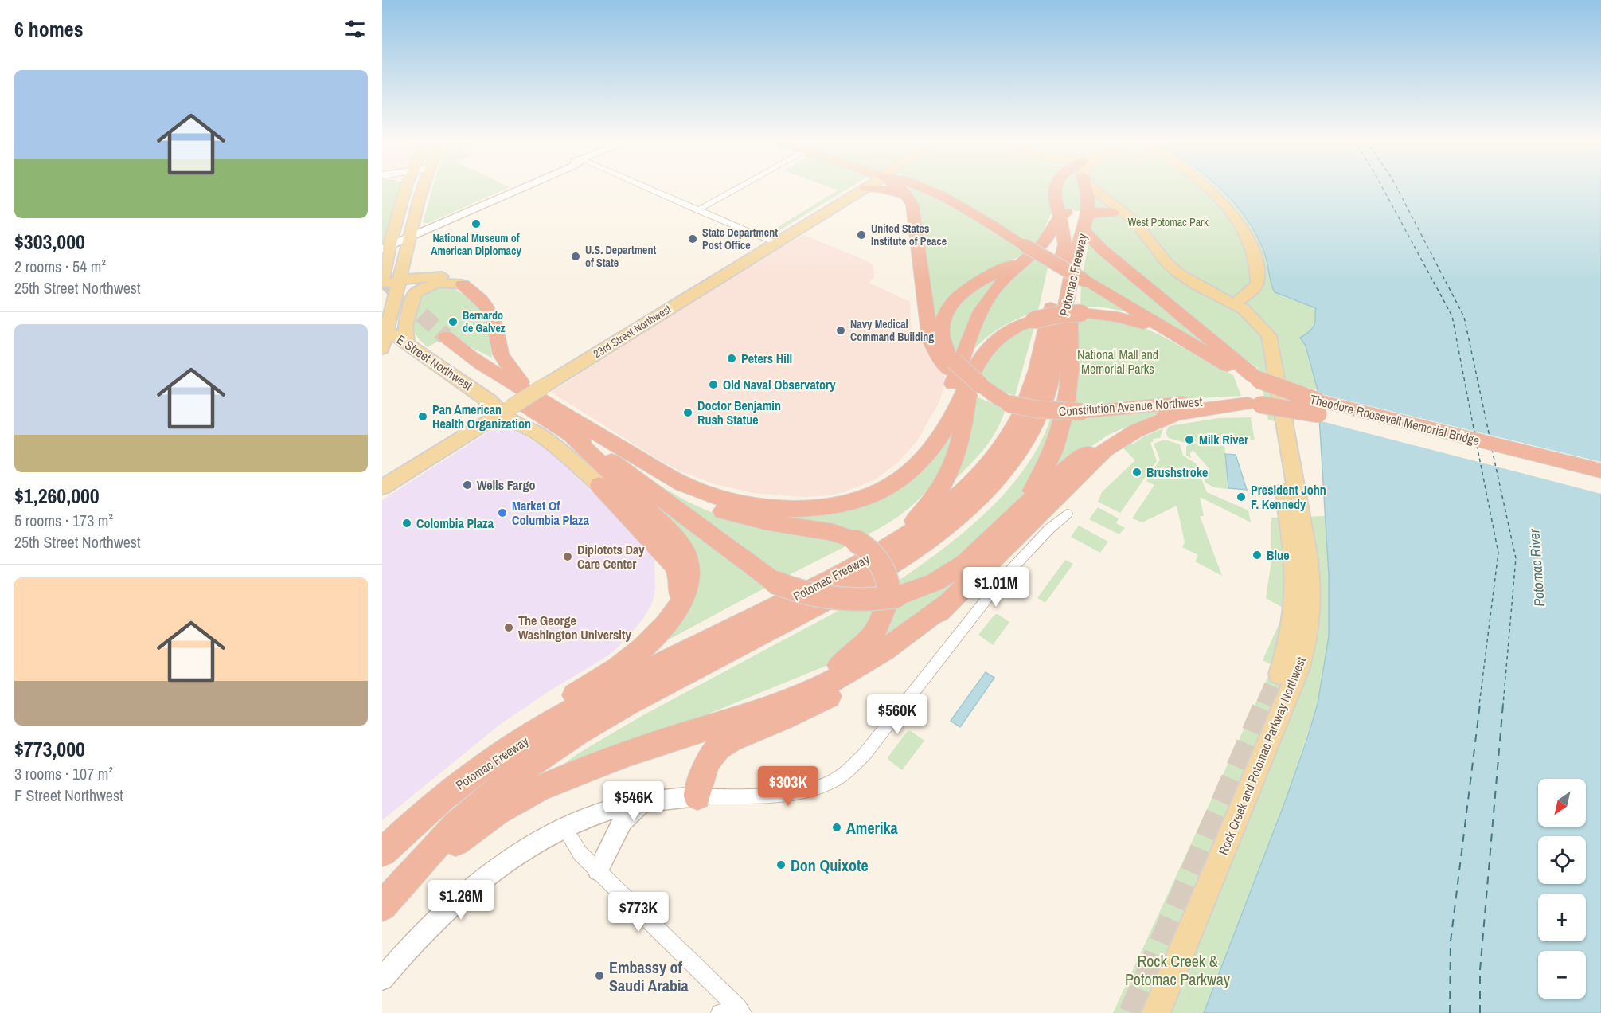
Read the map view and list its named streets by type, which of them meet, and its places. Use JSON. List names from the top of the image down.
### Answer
{
  "streets": {
    "highway": ["Potomac Freeway", "Constitution Avenue Northwest", "Theodore Roosevelt Memorial Bridge"],
    "main road": ["23rd Street Northwest", "E Street Northwest", "Rock Creek and Potomac Parkway Northwest"]
  },
  "crossings": [
    ["Potomac Freeway", "Constitution Avenue Northwest"],
    ["23rd Street Northwest", "E Street Northwest"],
    ["Constitution Avenue Northwest", "Theodore Roosevelt Memorial Bridge"]
  ],
  "water": ["Potomac River"],
  "parks": ["West Potomac Park", "National Mall and Memorial Parks", "Rock Creek & Potomac Parkway"],
  "places": [
    "National Museum of American Diplomacy",
    "United States Institute of Peace",
    "State Department Post Office",
    "U.S. Department of State",
    "Bernardo de Galvez",
    "Navy Medical Command Building",
    "Peters Hill",
    "Old Naval Observatory",
    "Doctor Benjamin Rush Statue",
    "Pan American Health Organization",
    "Milk River",
    "Brushstroke",
    "Wells Fargo",
    "President John F. Kennedy",
    "Market Of Columbia Plaza",
    "Colombia Plaza",
    "Blue",
    "Diplotots Day Care Center",
    "The George Washington University",
    "Amerika",
    "Don Quixote",
    "Embassy of Saudi Arabia"
  ],
  "north": "bottom left",
  "page": {
    "heading": "6 homes",
    "list": [
      {
        "name": "$303,000",
        "note": "2 rooms · 54 m² · 25th Street Northwest"
      },
      {
        "name": "$1,260,000",
        "note": "5 rooms · 173 m² · 25th Street Northwest"
      },
      {
        "name": "$773,000",
        "note": "3 rooms · 107 m² · F Street Northwest"
      }
    ],
    "price": [
      "$1.01M",
      "$560K",
      "$303K",
      "$546K",
      "$1.26M",
      "$773K"
    ],
    "map_buttons": ["+", "−"]
  }
}
